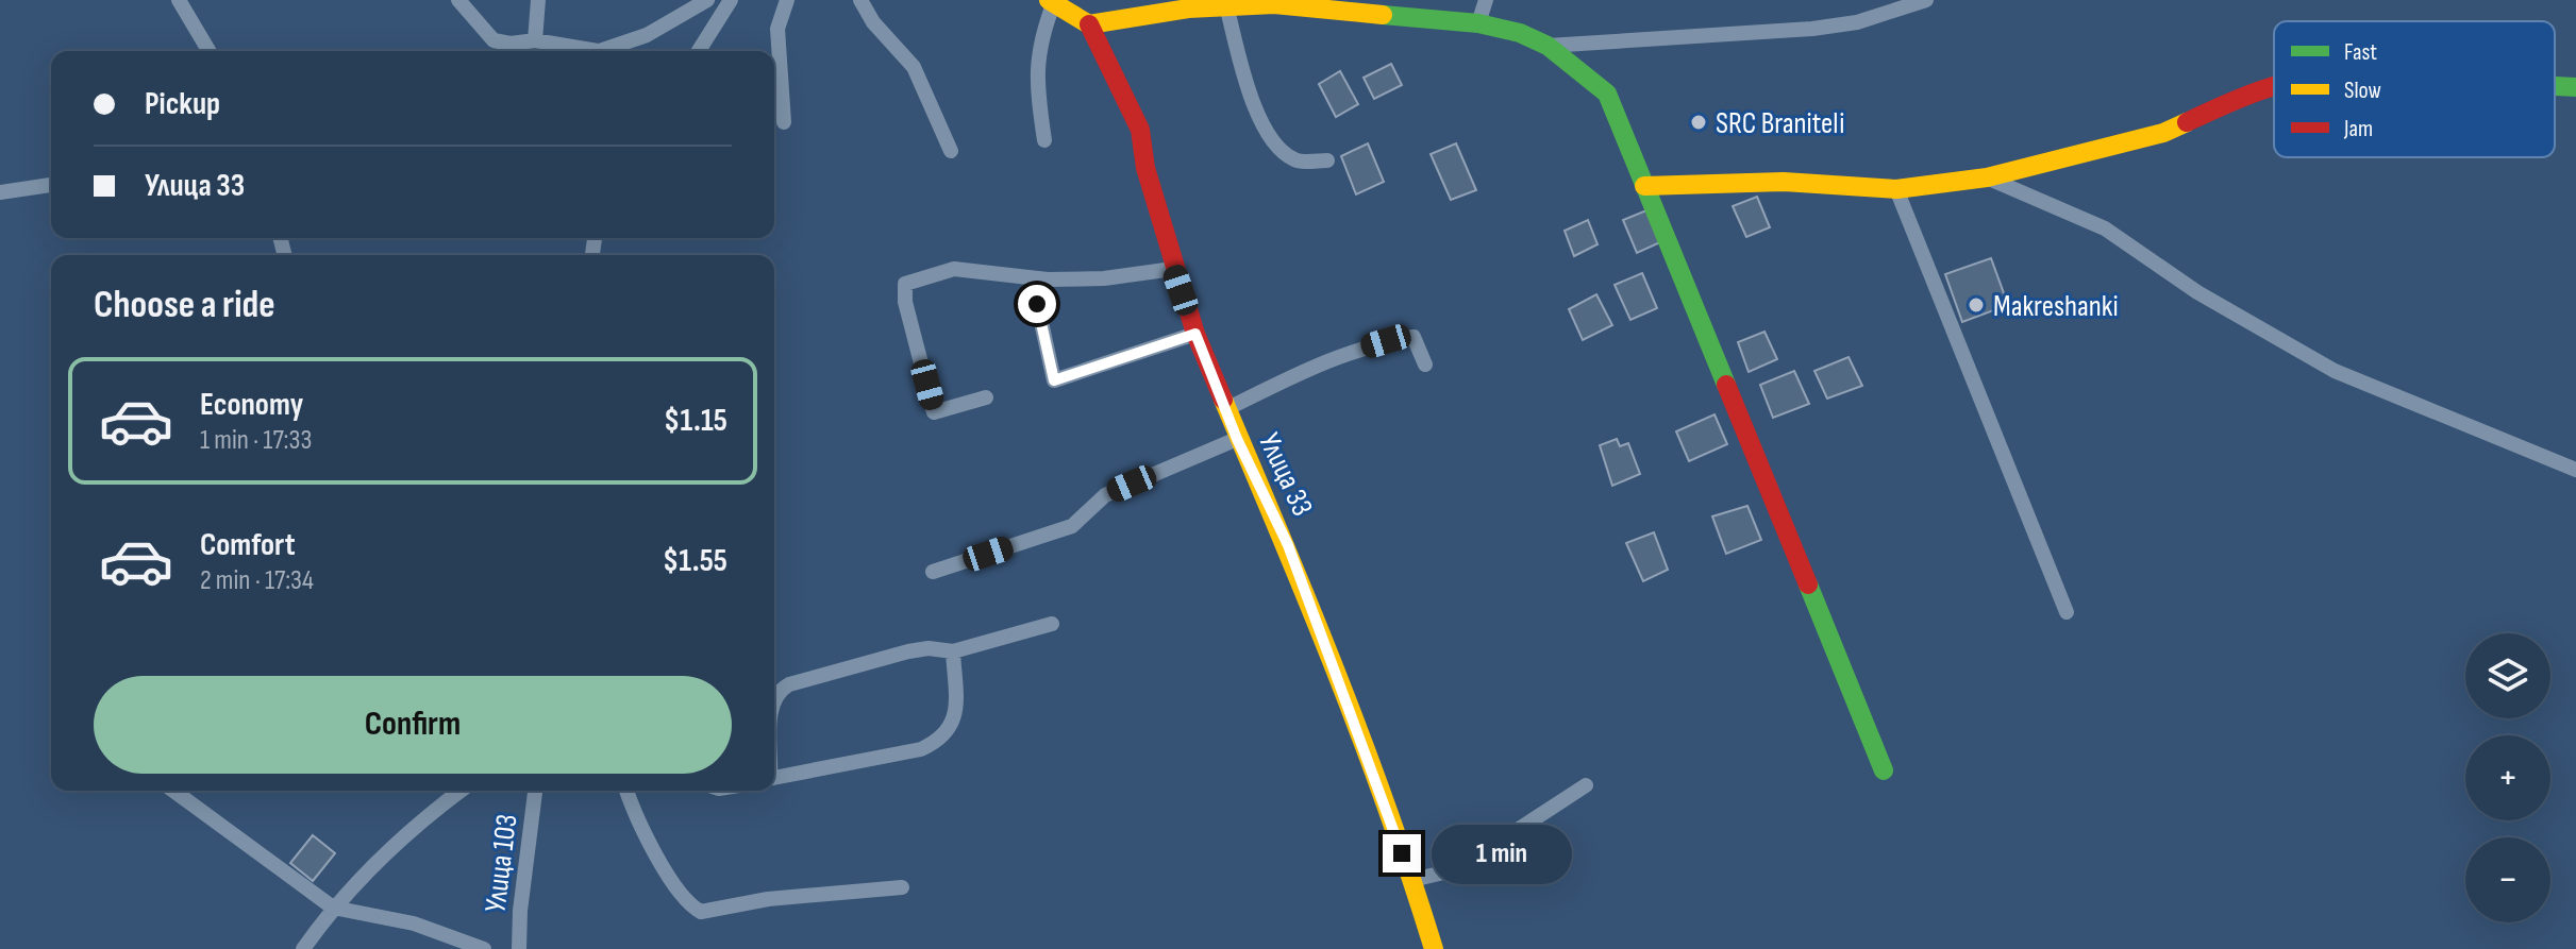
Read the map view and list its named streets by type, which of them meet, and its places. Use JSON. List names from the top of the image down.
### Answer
{
  "streets": {
    "street": ["Улица 33", "Улица 103"]
  },
  "places": ["SRC Braniteli", "Makreshanki"],
  "legend": ["Fast", "Slow", "Jam"],
  "page": {
    "banner": ["Pickup", "Улица 33"],
    "heading": "Choose a ride",
    "list": [
      {
        "name": "Economy",
        "note": "1 min · 17:33",
        "value": "$1.15"
      },
      {
        "name": "Comfort",
        "note": "2 min · 17:34",
        "value": "$1.55"
      }
    ],
    "map_buttons": ["+", "−"],
    "buttons": "Confirm",
    "bubble": "1 min"
  }
}
